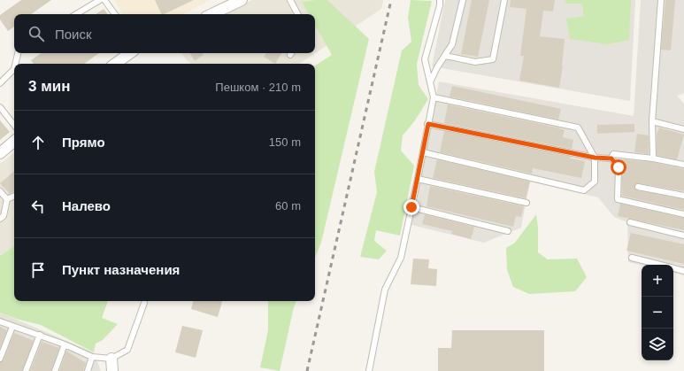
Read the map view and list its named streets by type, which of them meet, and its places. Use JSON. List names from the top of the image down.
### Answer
{
  "page": {
    "search": "Поиск",
    "heading": ["3 мин", "Пешком · 210 m"],
    "list": [
      ["Прямо", "150 m"],
      ["Налево", "60 m"],
      "Пункт назначения"
    ],
    "map_buttons": ["+", "−"]
  }
}
